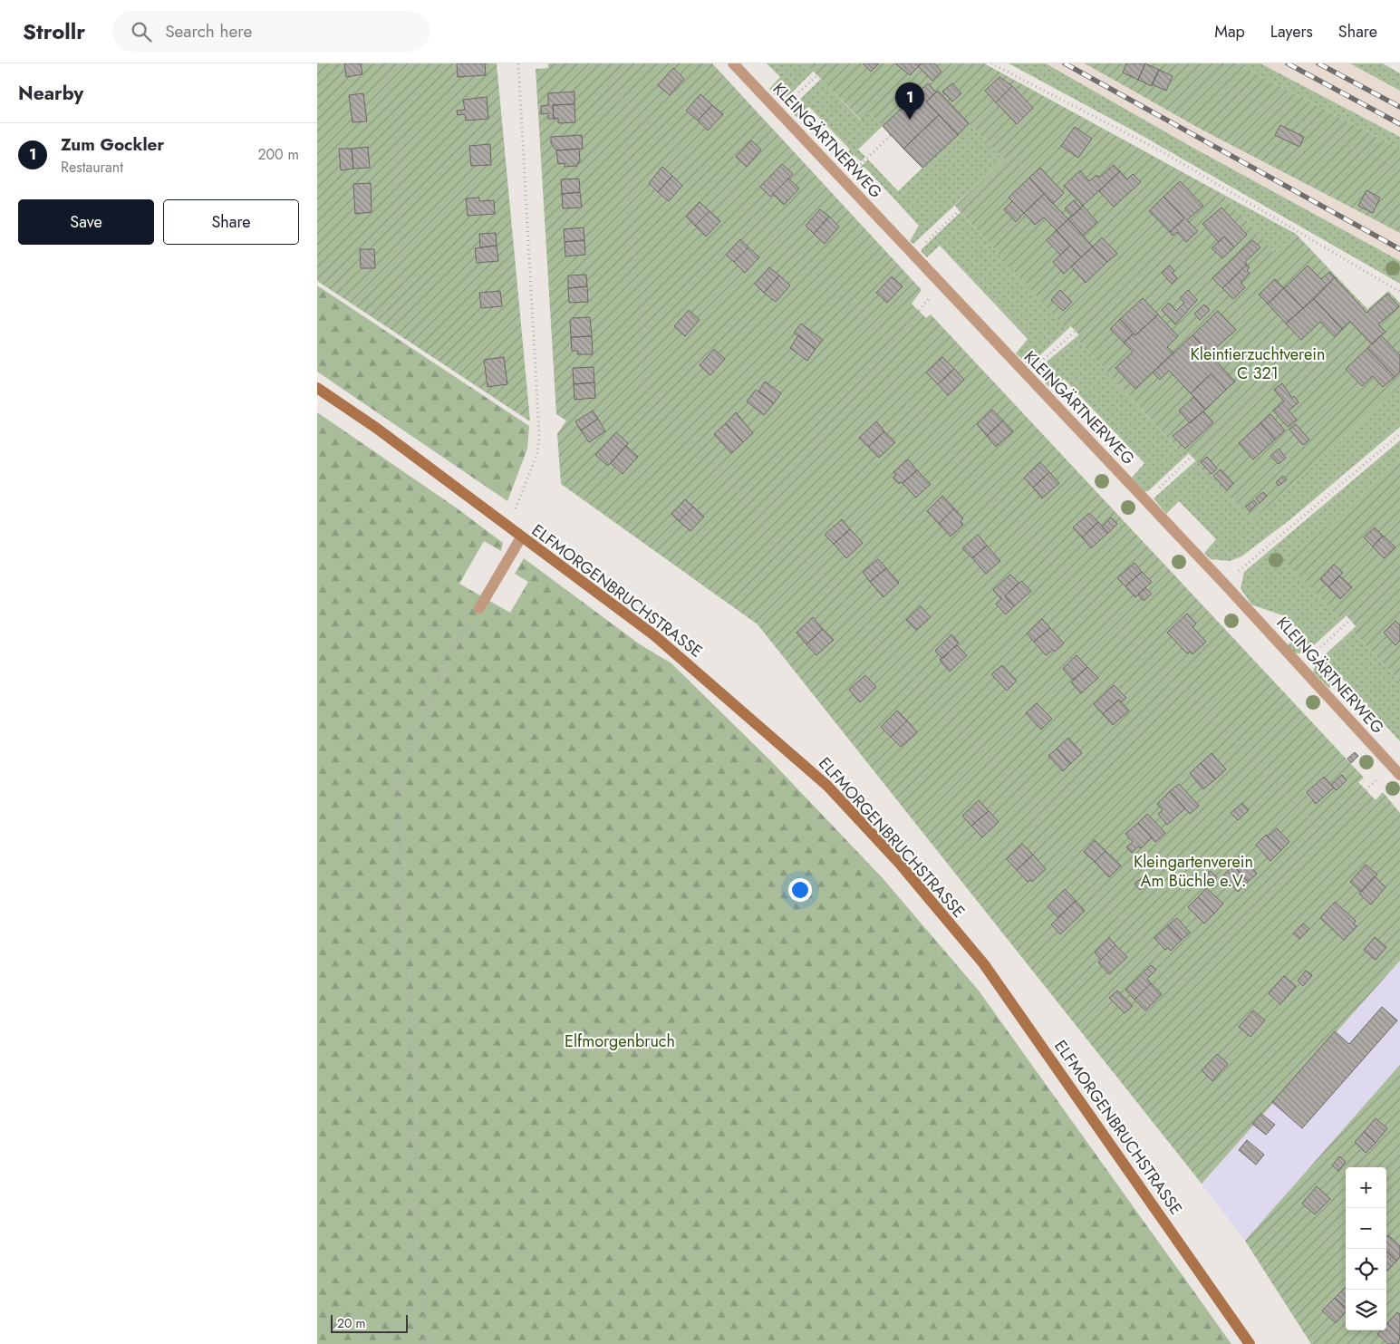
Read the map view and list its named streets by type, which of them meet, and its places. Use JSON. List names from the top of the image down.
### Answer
{
  "streets": {
    "main road": ["ELFMORGENBRUCHSTRASSE"],
    "lane": ["KLEINGÄRTNERWEG"]
  },
  "parks": ["Kleintierzuchtverein C 321", "Kleingartenverein Am Büchle e.V.", "Elfmorgenbruch"],
  "scale_bar": "20 m",
  "page": {
    "header": "Strollr",
    "search": "Search here",
    "nav": ["Map", "Layers", "Share"],
    "heading": "Nearby",
    "pins": "1",
    "list": [
      {
        "mark": "1",
        "name": "Zum Gockler",
        "note": "Restaurant",
        "value": "200 m"
      }
    ],
    "buttons": ["Save", "Share"],
    "map_buttons": ["+", "−"],
    "scale": "20 m"
  }
}
